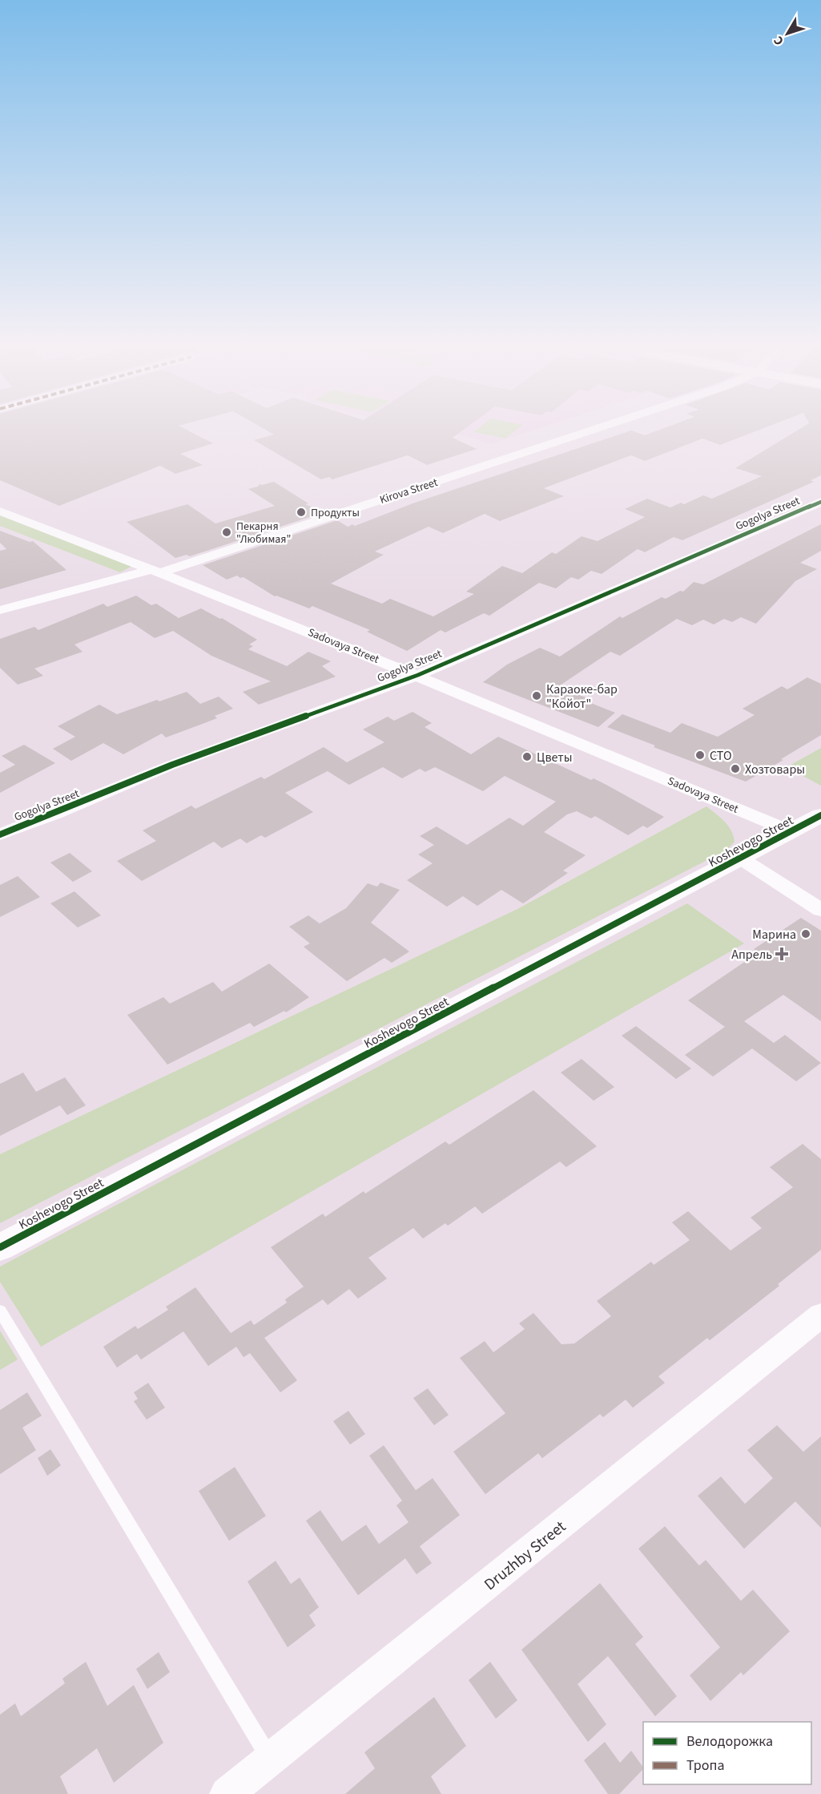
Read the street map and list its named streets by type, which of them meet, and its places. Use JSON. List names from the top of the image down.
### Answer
{
  "streets": {
    "street": [
      "Kirova Street",
      "Gogolya Street",
      "Sadovaya Street",
      "Koshevogo Street",
      "Druzhby Street"
    ]
  },
  "crossings": [
    ["Kirova Street", "Sadovaya Street"],
    ["Gogolya Street", "Sadovaya Street"],
    ["Sadovaya Street", "Koshevogo Street"]
  ],
  "places": {
    "other": [
      "Продукты",
      "Пекарня \"Любимая\"",
      "Караоке-бар \"Койот\"",
      "СТО",
      "Цветы",
      "Хозтовары",
      "Марина"
    ],
    "health": ["Апрель"]
  },
  "legend": ["Велодорожка", "Тропа"],
  "north": "bottom left"
}
